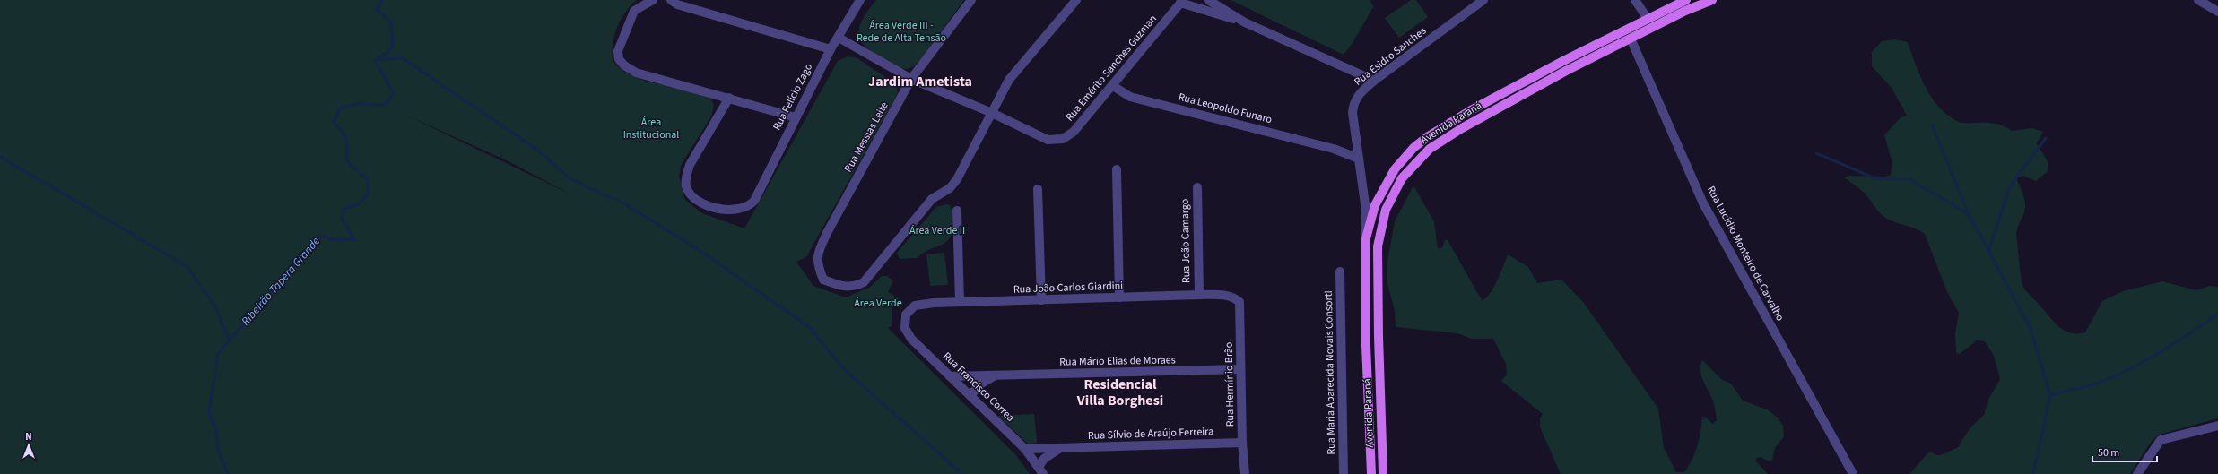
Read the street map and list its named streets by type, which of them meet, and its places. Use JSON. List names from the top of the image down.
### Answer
{
  "streets": {
    "main road": ["Avenida Paraná"],
    "street": [
      "Rua Esidro Sanches",
      "Rua Emérito Sanches Guzman",
      "Rua Felício Zago",
      "Rua Leopoldo Funaro",
      "Rua Messias Leite",
      "Rua João Camargo",
      "Rua Lucídio Monteiro de Carvalho",
      "Rua João Carlos Giardini",
      "Rua Mário Elias de Moraes",
      "Rua Maria Aparecida Novais Consorti",
      "Rua Hermínio Brão",
      "Rua Francisco Correa",
      "Rua Sílvio de Araújo Ferreira"
    ]
  },
  "crossings": [
    ["Rua Esidro Sanches", "Rua Leopoldo Funaro"],
    ["Rua Esidro Sanches", "Avenida Paraná"],
    ["Rua Emérito Sanches Guzman", "Rua Felício Zago"],
    ["Rua Emérito Sanches Guzman", "Rua Leopoldo Funaro"],
    ["Rua Emérito Sanches Guzman", "Rua Messias Leite"],
    ["Avenida Paraná", "Rua Lucídio Monteiro de Carvalho"],
    ["Rua João Camargo", "Rua João Carlos Giardini"],
    ["Rua João Carlos Giardini", "Rua Hermínio Brão"],
    ["Rua João Carlos Giardini", "Rua Francisco Correa"],
    ["Rua Mário Elias de Moraes", "Rua Hermínio Brão"],
    ["Rua Mário Elias de Moraes", "Rua Francisco Correa"],
    ["Rua Hermínio Brão", "Rua Sílvio de Araújo Ferreira"],
    ["Rua Francisco Correa", "Rua Sílvio de Araújo Ferreira"]
  ],
  "districts": ["Jardim Ametista", "Residencial Villa Borghesi"],
  "water": ["Ribeirão Tapera Grande"],
  "parks": [
    "Área Verde III - Rede de Alta Tensão",
    "Área Institucional",
    "Área Verde II",
    "Área Verde"
  ],
  "scale_bar": "50 m",
  "north": "top"
}
